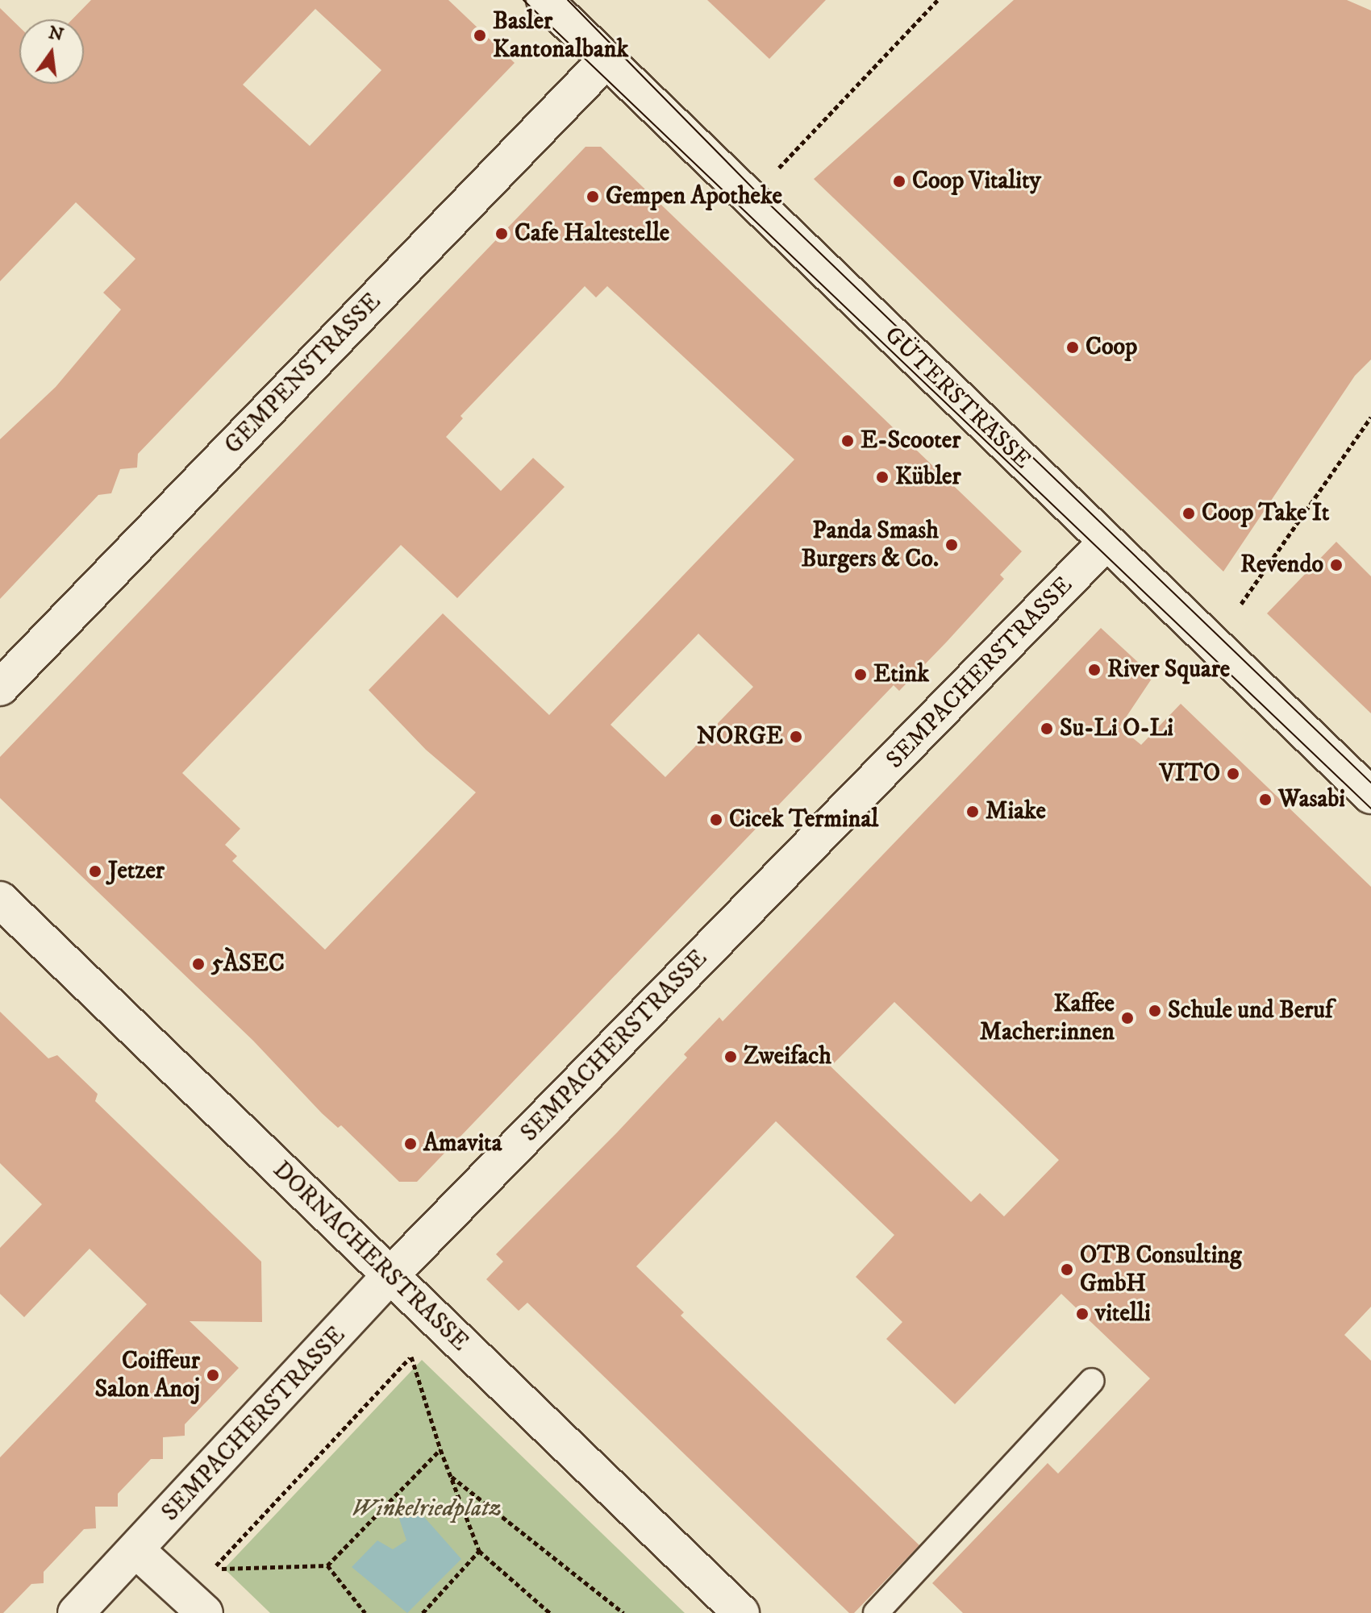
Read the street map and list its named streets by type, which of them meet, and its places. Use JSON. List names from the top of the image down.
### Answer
{
  "streets": {
    "street": [
      "GEMPENSTRASSE",
      "GÜTERSTRASSE",
      "SEMPACHERSTRASSE",
      "DORNACHERSTRASSE"
    ]
  },
  "crossings": [
    ["GEMPENSTRASSE", "GÜTERSTRASSE"],
    ["GÜTERSTRASSE", "SEMPACHERSTRASSE"],
    ["SEMPACHERSTRASSE", "DORNACHERSTRASSE"]
  ],
  "parks": ["Winkelriedplatz"],
  "places": [
    "Basler Kantonalbank",
    "Coop Vitality",
    "Gempen Apotheke",
    "Cafe Haltestelle",
    "Coop",
    "E-Scooter",
    "Kübler",
    "Coop Take It",
    "Panda Smash Burgers & Co.",
    "Revendo",
    "River Square",
    "Etink",
    "Su-Li O-Li",
    "NORGE",
    "VITO",
    "Wasabi",
    "Miake",
    "Cicek Terminal",
    "Jetzer",
    "5ÀSEC",
    "Schule und Beruf",
    "Kaffee Macher:innen",
    "Zweifach",
    "Amavita",
    "OTB Consulting GmbH",
    "vitelli",
    "Coiffeur Salon Anoj"
  ],
  "north": "top"
}
